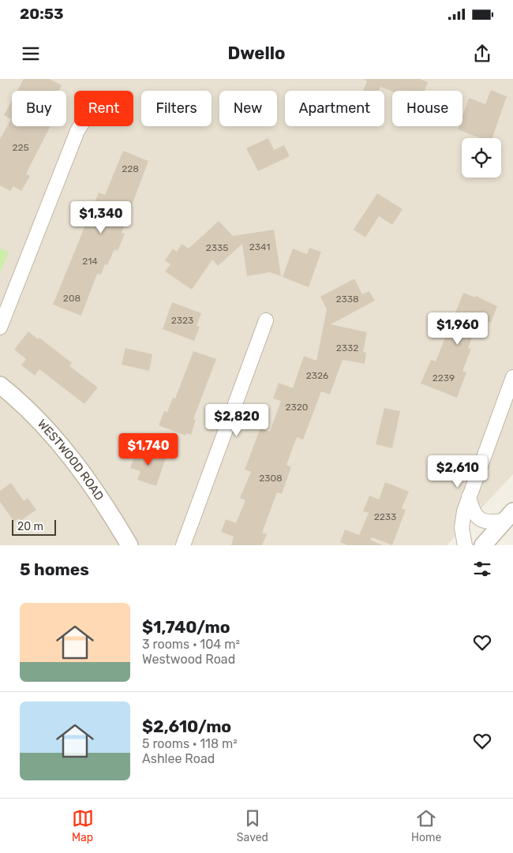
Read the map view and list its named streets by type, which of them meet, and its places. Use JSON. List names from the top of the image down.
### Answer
{
  "streets": {
    "street": ["WESTWOOD ROAD"]
  },
  "house_numbers": [
    "225",
    "228",
    "2341",
    "2335",
    "214",
    "208",
    "2338",
    "2323",
    "2332",
    "2326",
    "2239",
    "2320",
    "2308",
    "2233"
  ],
  "scale_bar": "20 m",
  "page": {
    "status": "20:53",
    "header": "Dwello",
    "chip": [
      "Buy",
      "Rent",
      "Filters",
      "New",
      "Apartment",
      "House"
    ],
    "price": [
      "$1,340",
      "$1,960",
      "$2,820",
      "$1,740",
      "$2,610"
    ],
    "scale": "20 m",
    "heading": "5 homes",
    "list": [
      {
        "name": "$1,740/mo",
        "note": "3 rooms · 104 m² · Westwood Road"
      },
      {
        "name": "$2,610/mo",
        "note": "5 rooms · 118 m² · Ashlee Road"
      }
    ],
    "tabs": ["Map", "Saved", "Home"]
  }
}
